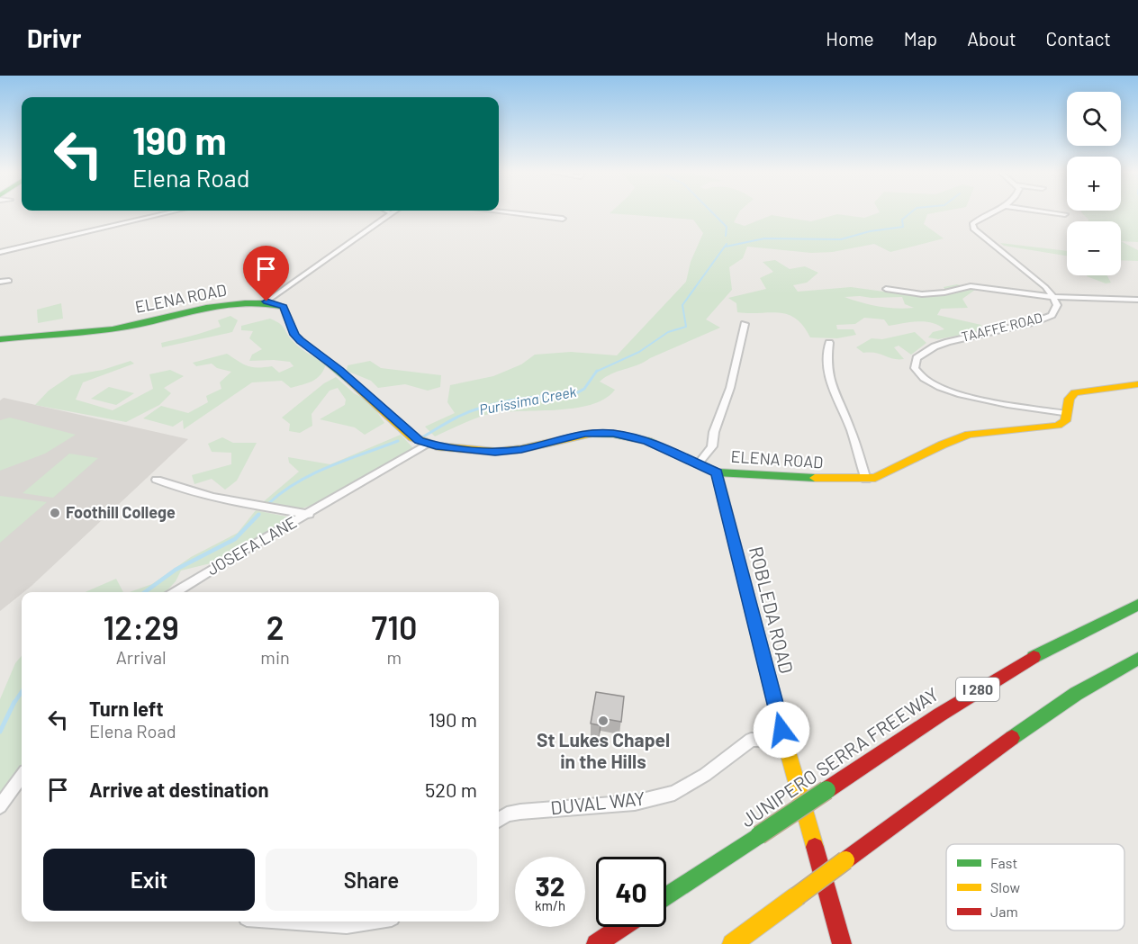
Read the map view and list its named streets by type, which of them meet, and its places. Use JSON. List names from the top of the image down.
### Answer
{
  "streets": {
    "main road": [
      "ELENA ROAD",
      "ROBLEDA ROAD",
      "I 280",
      "JUNIPERO SERRA FREEWAY"
    ],
    "street": ["TAAFFE ROAD", "JOSEFA LANE", "DUVAL WAY"]
  },
  "crossings": [
    ["ELENA ROAD", "TAAFFE ROAD"],
    ["ELENA ROAD", "JOSEFA LANE"],
    ["ELENA ROAD", "ROBLEDA ROAD"],
    ["ROBLEDA ROAD", "DUVAL WAY"]
  ],
  "water": ["Purissima Creek"],
  "places": ["Foothill College", "St Lukes Chapel in the Hills"],
  "legend": ["Fast", "Slow", "Jam"],
  "page": {
    "header": "Drivr",
    "nav": [
      "Home",
      "Map",
      "About",
      "Contact"
    ],
    "map_buttons": ["+", "−"],
    "turn": ["190 m", "Elena Road"],
    "eta": [
      "12:29",
      "Arrival",
      "2",
      "min",
      "710",
      "m"
    ],
    "list": [
      {
        "name": "Turn left",
        "note": "Elena Road",
        "value": "190 m"
      },
      {
        "name": "Arrive at destination",
        "value": "520 m"
      }
    ],
    "buttons": ["Exit", "Share"],
    "speed": "32 km/h",
    "limit": "40"
  }
}
